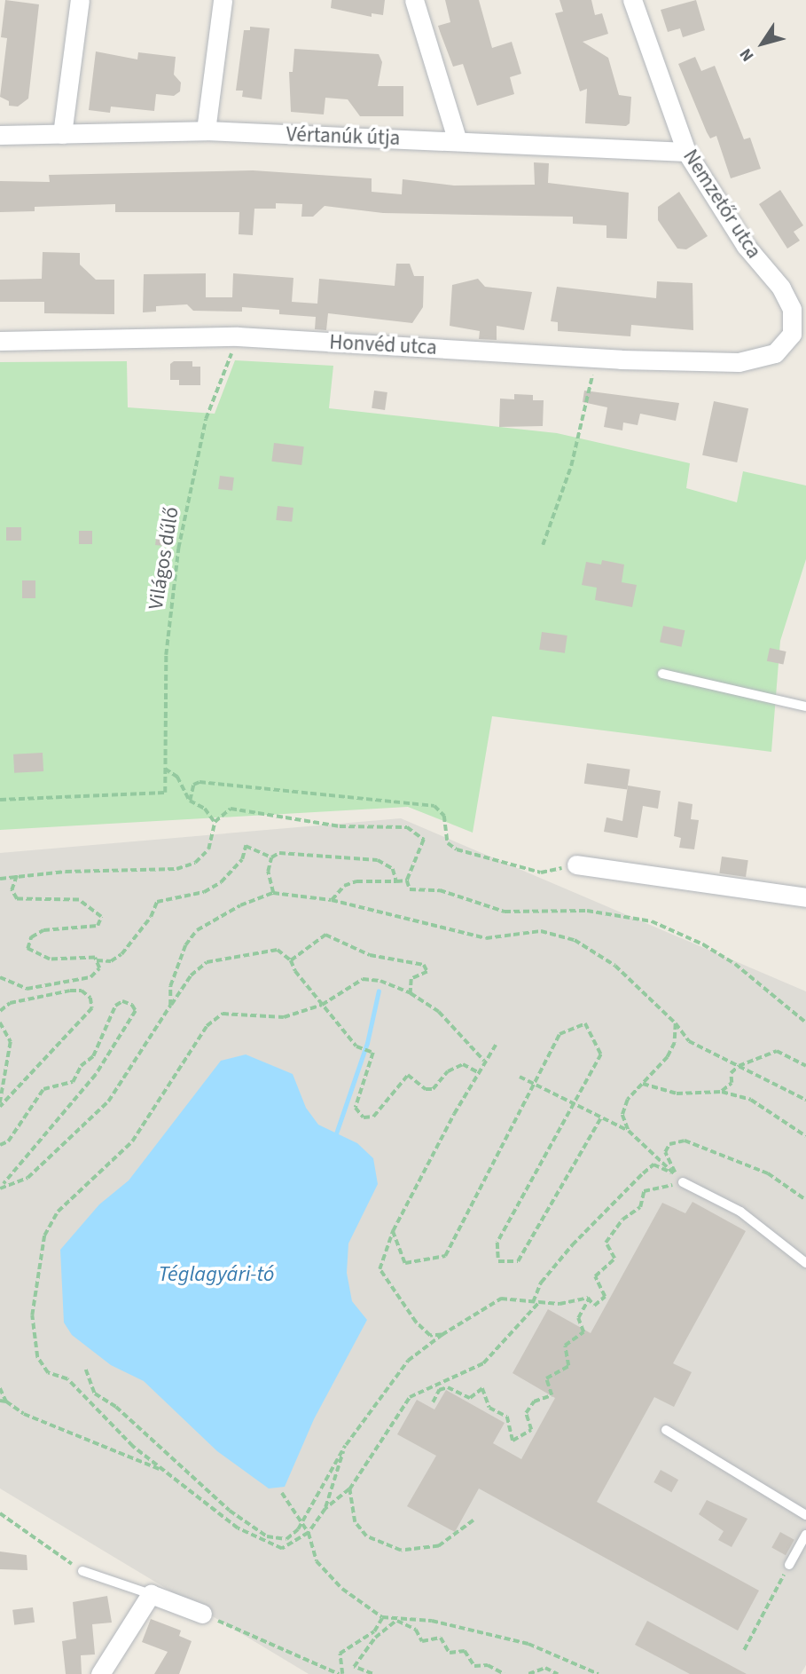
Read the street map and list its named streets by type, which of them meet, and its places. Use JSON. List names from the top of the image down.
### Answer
{
  "streets": {
    "street": ["Vértanúk útja", "Nemzetőr utca", "Honvéd utca"],
    "path": ["Világos dűlő"]
  },
  "crossings": [
    ["Vértanúk útja", "Nemzetőr utca"],
    ["Nemzetőr utca", "Honvéd utca"],
    ["Honvéd utca", "Világos dűlő"]
  ],
  "water": ["Téglagyári-tó"],
  "north": "bottom left"
}
